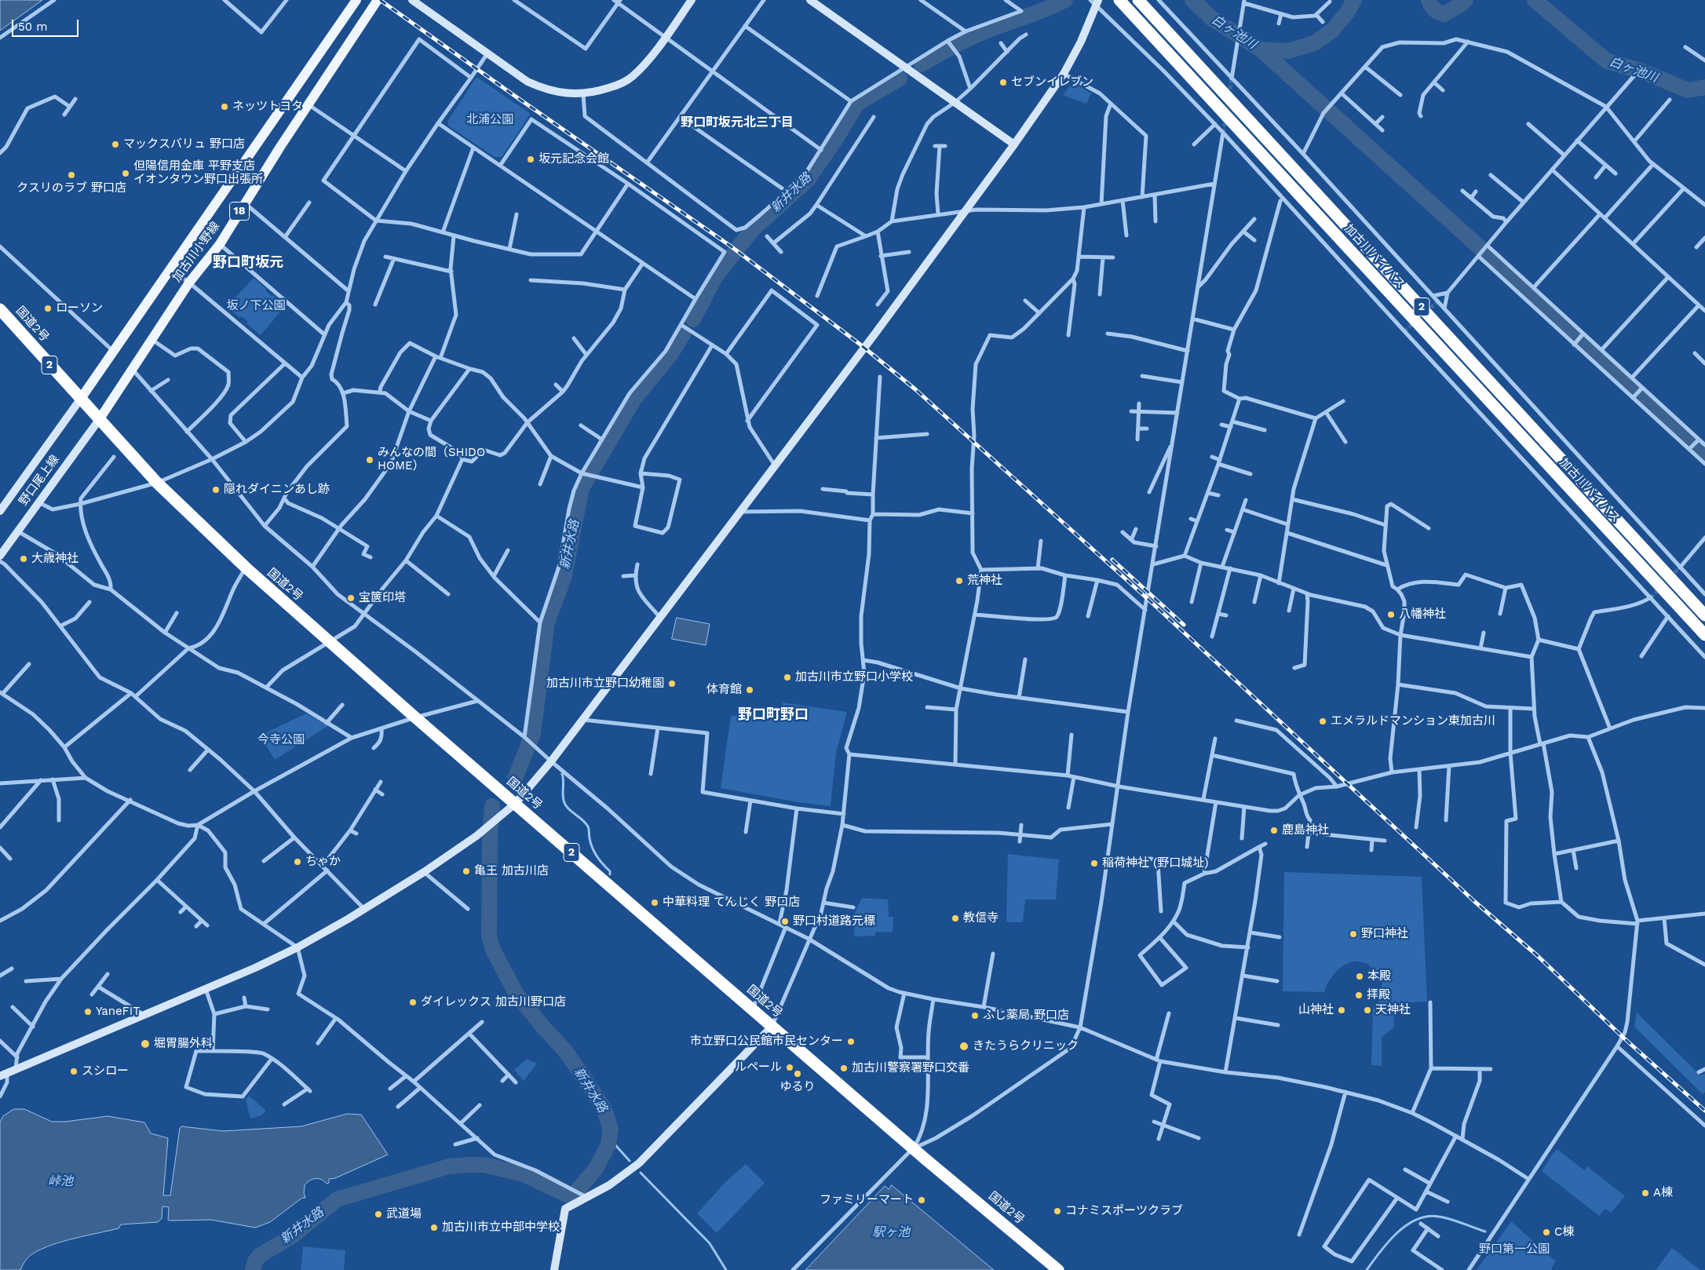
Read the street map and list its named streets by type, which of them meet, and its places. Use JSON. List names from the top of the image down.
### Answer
{
  "streets": {
    "highway": ["加古川バイパス", "2", "国道2号"],
    "main road": ["18", "加古川小野線"],
    "street": ["野口尾上線"]
  },
  "crossings": [
    ["加古川小野線", "国道2号"],
    ["加古川小野線", "野口尾上線"],
    ["国道2号", "野口尾上線"]
  ],
  "districts": ["野口町坂元北三丁目", "野口町坂元", "野口町野口"],
  "water": [
    "白ヶ池川",
    "新井水路",
    "峠池",
    "駅ヶ池"
  ],
  "parks": [
    "北浦公園",
    "坂ノ下公園",
    "今寺公園",
    "野口第一公園"
  ],
  "places": [
    "セブンイレブン",
    "ネッツトヨタ",
    "マックスバリュ 野口店",
    "坂元記念会館",
    "但陽信用金庫 平野支店 イオンタウン野口出張所",
    "クスリのラブ 野口店",
    "ローソン",
    "みんなの間（SHIDO HOME）",
    "隠れダイニンあし跡",
    "大歳神社",
    "荒神社",
    "宝篋印塔",
    "八幡神社",
    "加古川市立野口小学校",
    "加古川市立野口幼稚園",
    "体育館",
    "エメラルドマンション東加古川",
    "鹿島神社",
    "ちゃか",
    "稲荷神社 (野口城址)",
    "亀王 加古川店",
    "中華料理 てんじく 野口店",
    "教信寺",
    "野口村道路元標",
    "野口神社",
    "本殿",
    "拝殿",
    "ダイレックス 加古川野口店",
    "山神社",
    "天神社",
    "YaneFIT",
    "ふじ薬局 野口店",
    "市立野口公民館市民センター",
    "堀胃腸外科",
    "きたうらクリニック",
    "ルペール",
    "加古川警察署野口交番",
    "スシロー",
    "ゆるり",
    "A棟",
    "ファミリーマート",
    "コナミスポーツクラブ",
    "武道場",
    "加古川市立中部中学校",
    "C棟"
  ],
  "scale_bar": "50 m"
}
